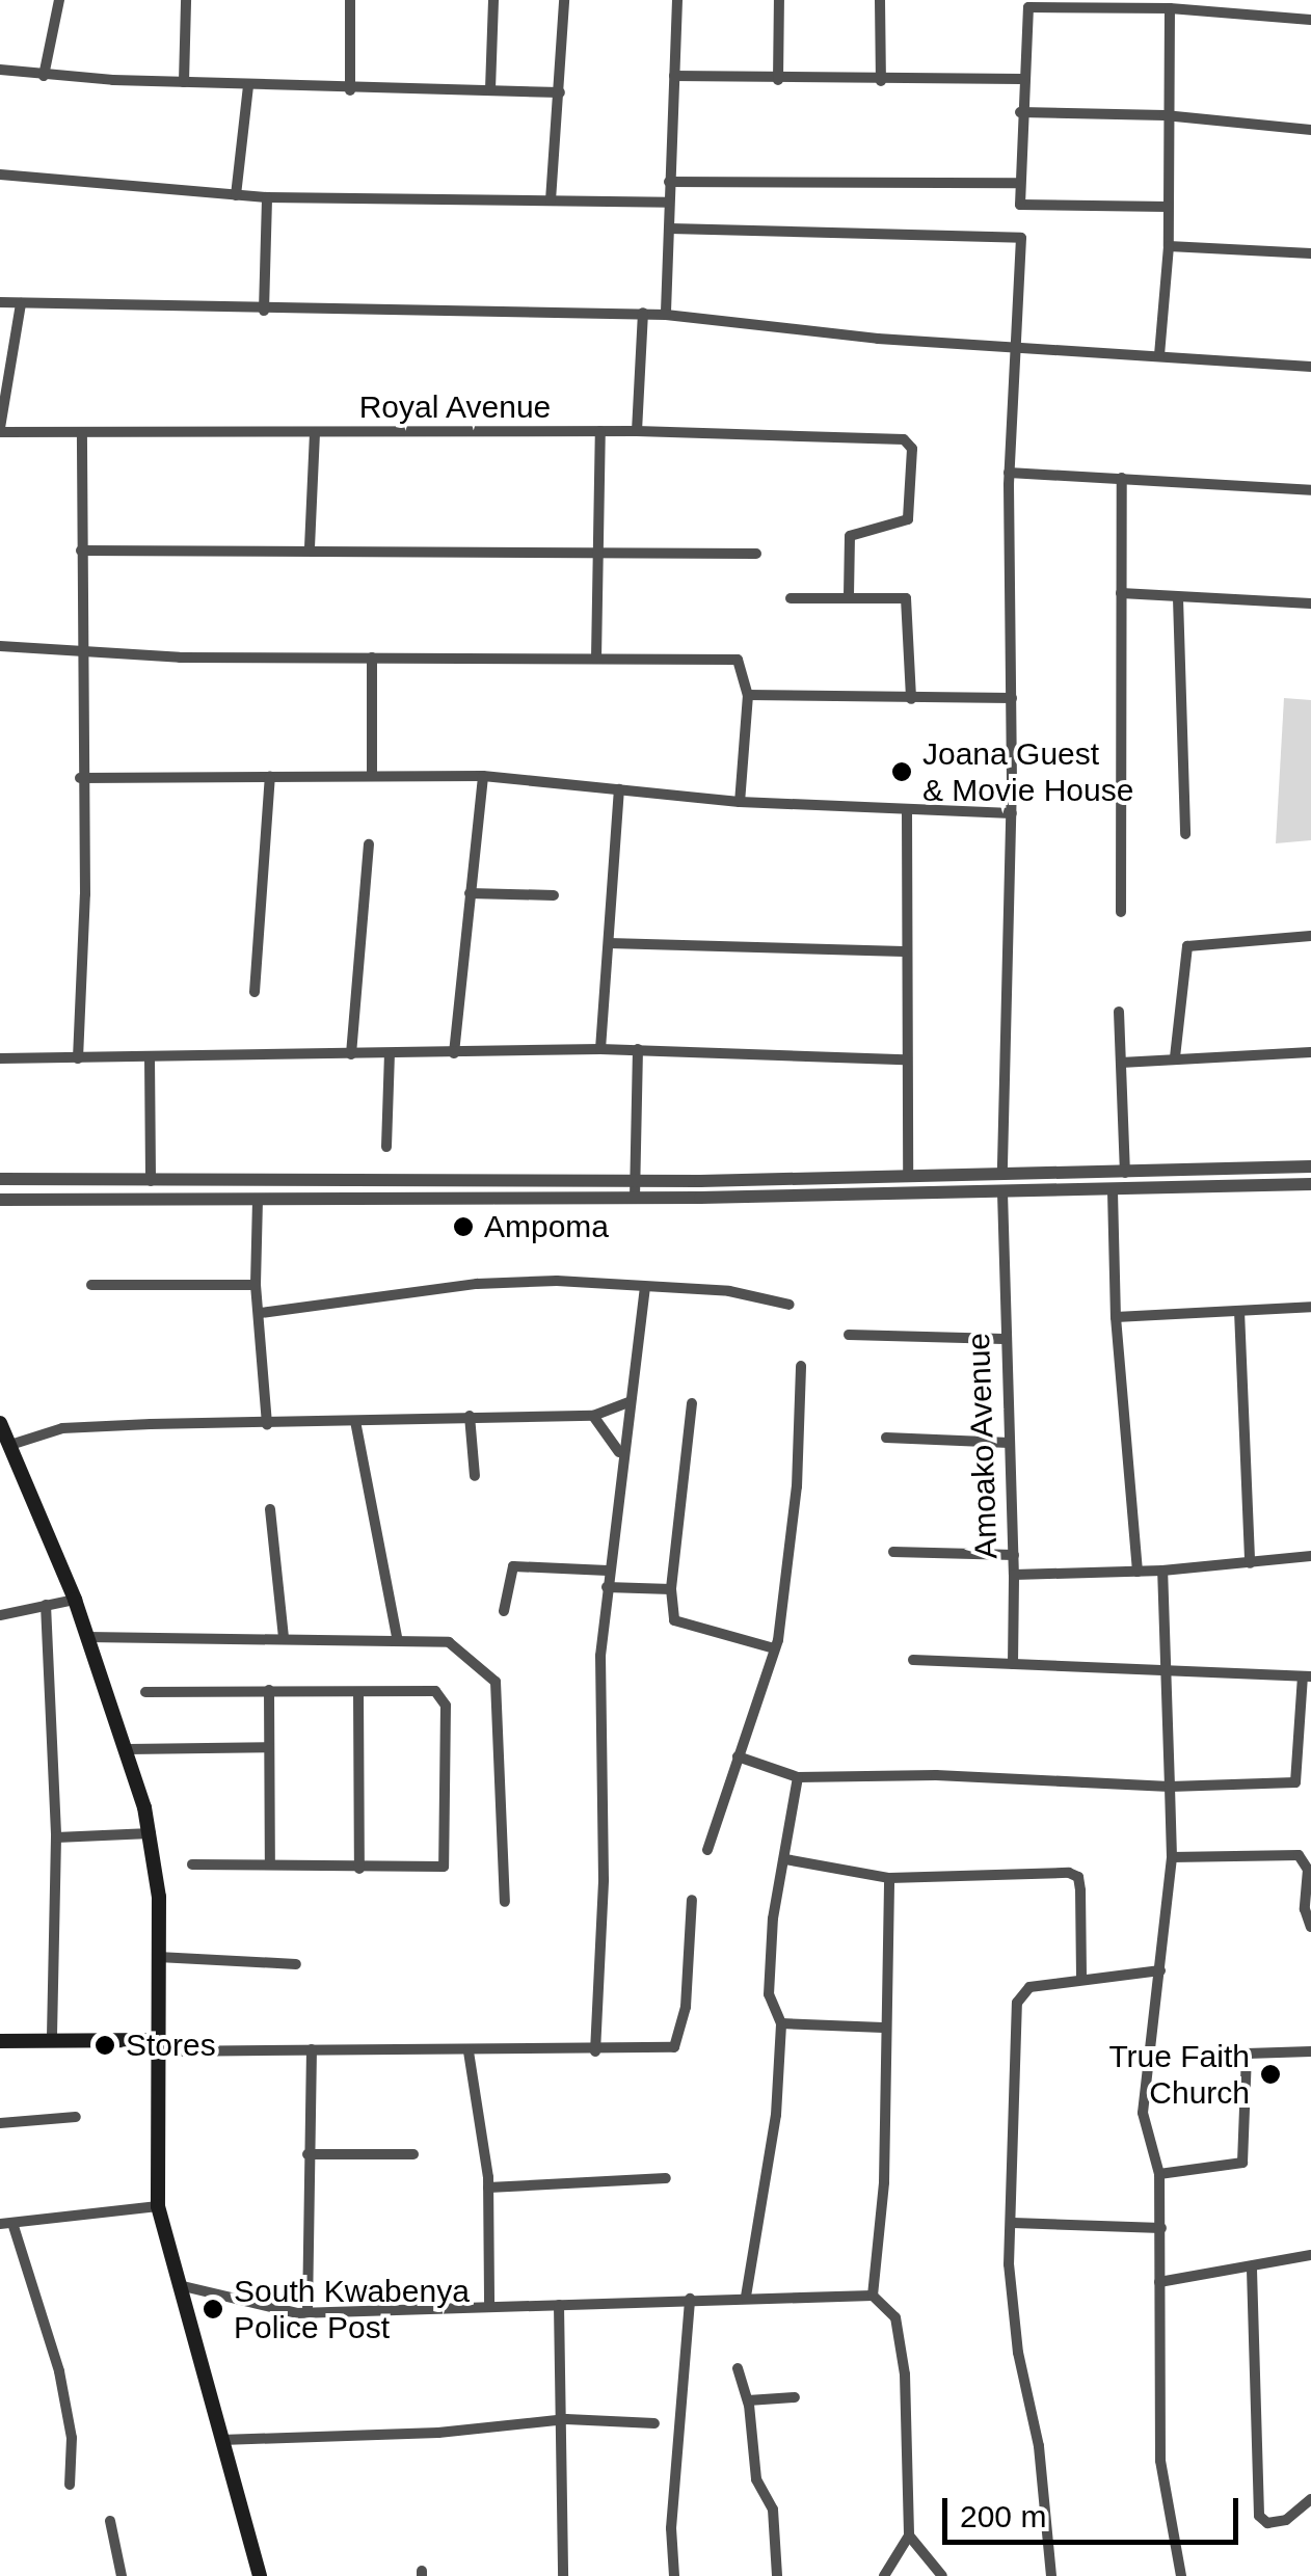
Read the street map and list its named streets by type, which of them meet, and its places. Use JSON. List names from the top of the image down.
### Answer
{
  "streets": {
    "street": ["Royal Avenue", "Amoako Avenue"]
  },
  "places": [
    "Joana Guest & Movie House",
    "Ampoma",
    "Stores",
    "True Faith Church",
    "South Kwabenya Police Post"
  ],
  "scale_bar": "200 m"
}
